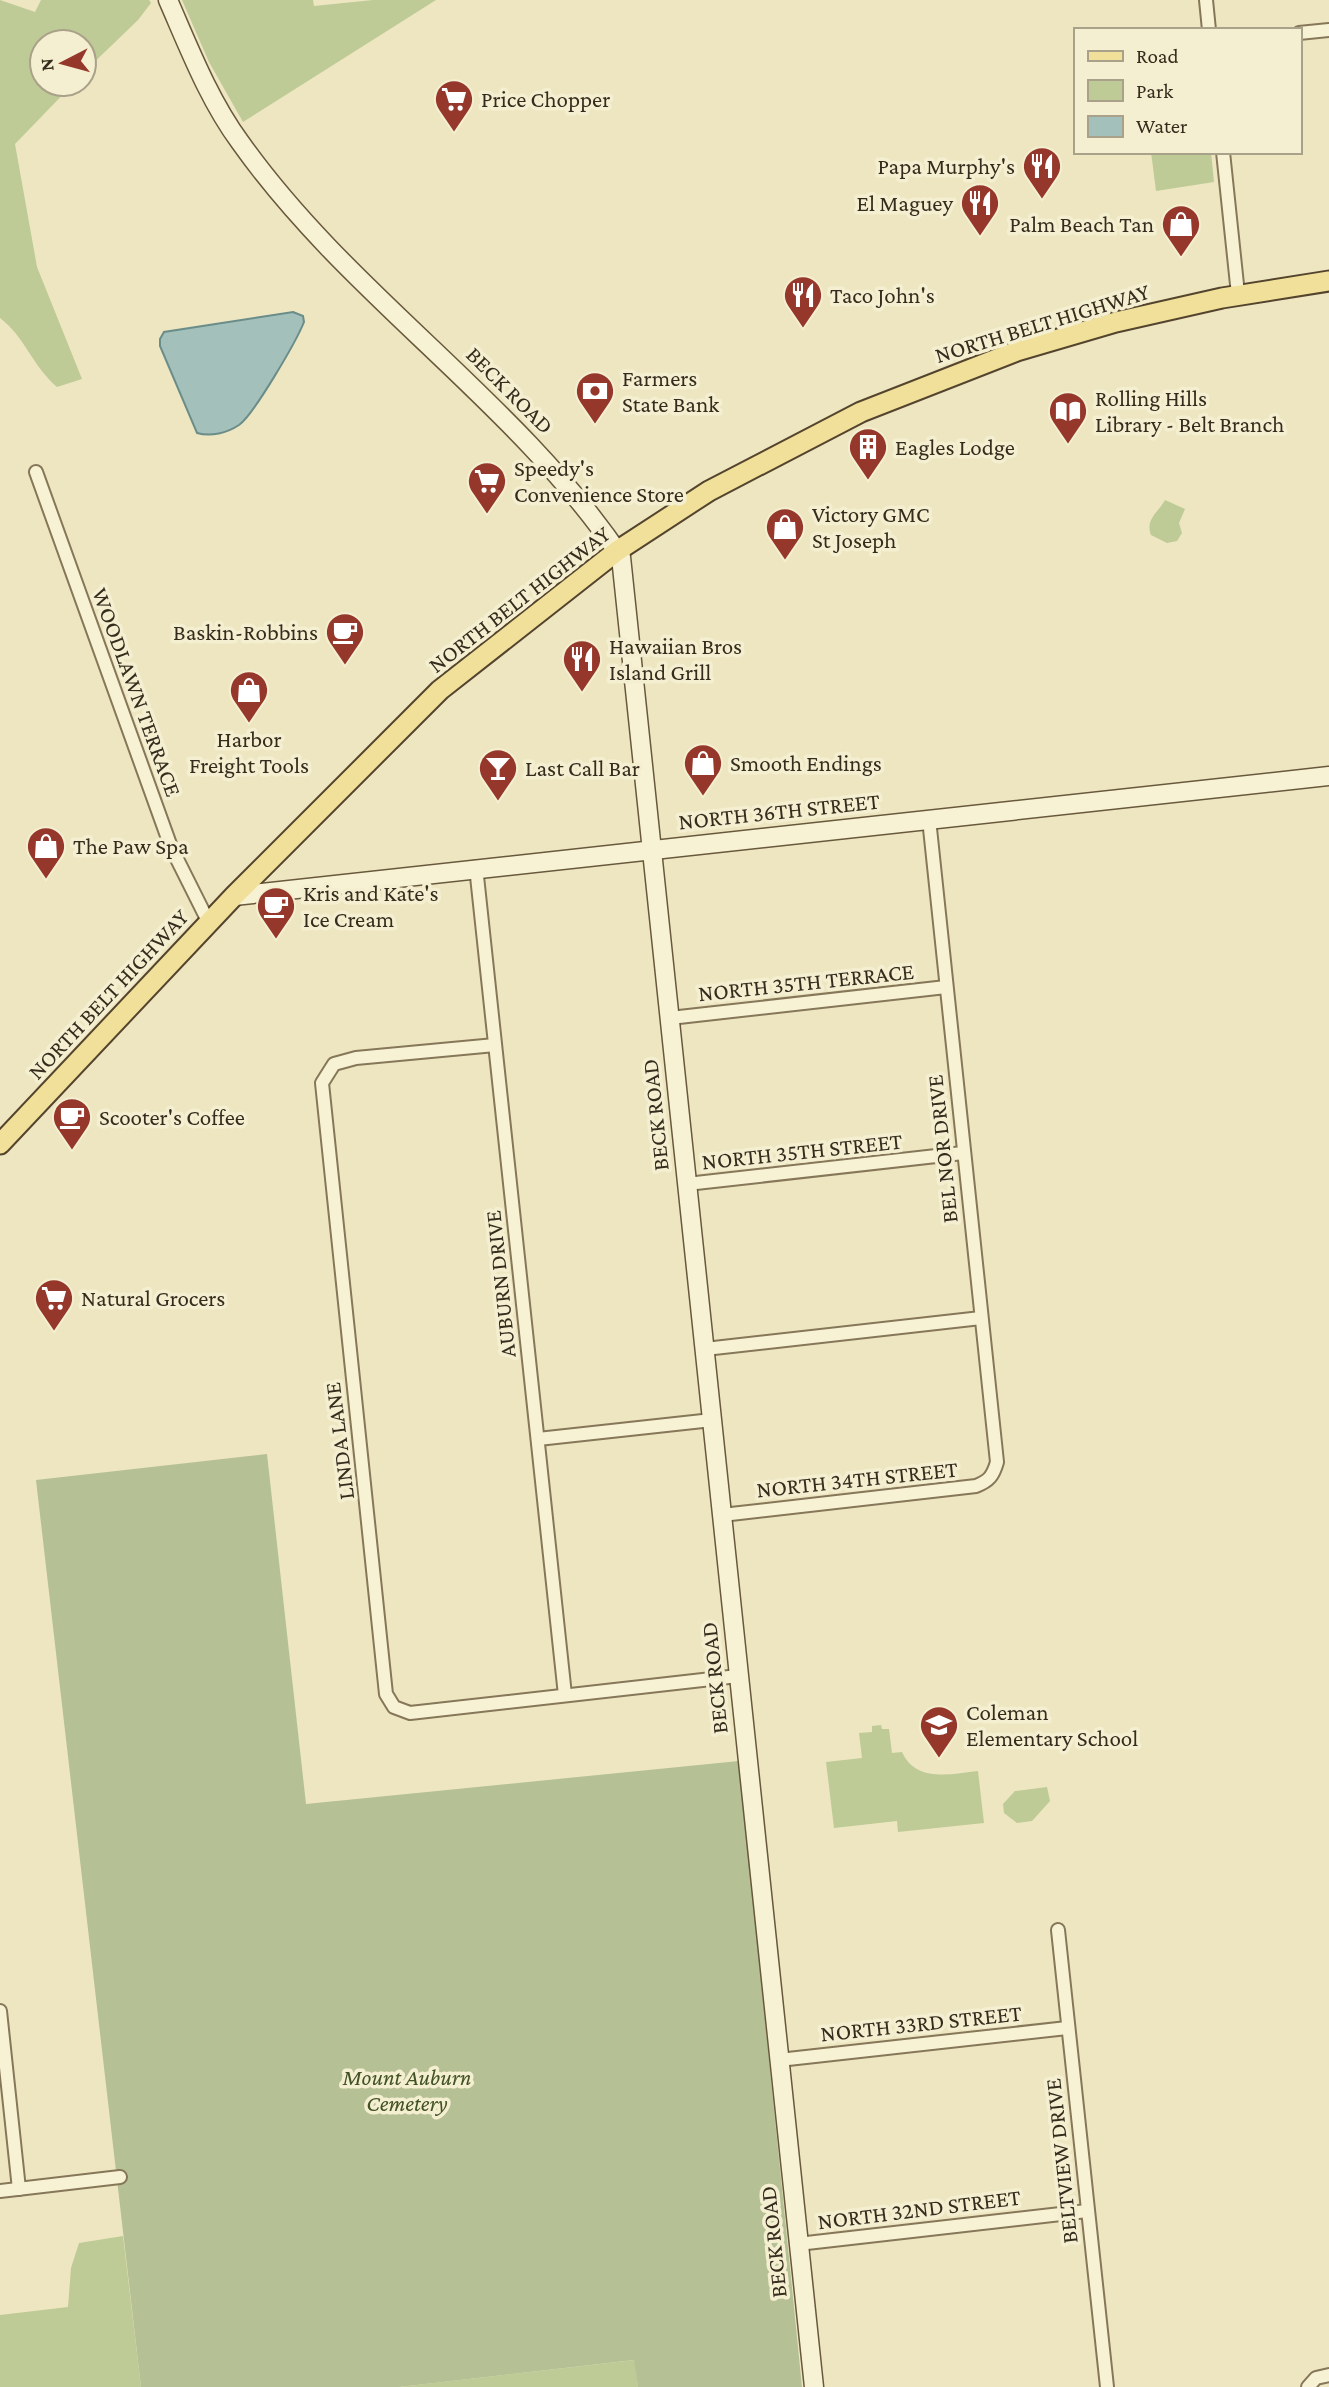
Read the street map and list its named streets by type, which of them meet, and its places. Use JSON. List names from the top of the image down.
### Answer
{
  "streets": {
    "main road": ["NORTH BELT HIGHWAY"],
    "street": [
      "BECK ROAD",
      "WOODLAWN TERRACE",
      "NORTH 36TH STREET",
      "NORTH 35TH TERRACE",
      "BEL NOR DRIVE",
      "NORTH 35TH STREET",
      "AUBURN DRIVE",
      "LINDA LANE",
      "NORTH 34TH STREET",
      "NORTH 33RD STREET",
      "BELTVIEW DRIVE",
      "NORTH 32ND STREET"
    ]
  },
  "crossings": [
    ["NORTH BELT HIGHWAY", "BECK ROAD"],
    ["NORTH BELT HIGHWAY", "WOODLAWN TERRACE"],
    ["NORTH BELT HIGHWAY", "NORTH 36TH STREET"],
    ["BECK ROAD", "NORTH 36TH STREET"],
    ["BECK ROAD", "NORTH 35TH TERRACE"],
    ["BECK ROAD", "NORTH 35TH STREET"],
    ["BECK ROAD", "NORTH 34TH STREET"],
    ["BECK ROAD", "NORTH 33RD STREET"],
    ["BECK ROAD", "NORTH 32ND STREET"],
    ["NORTH 36TH STREET", "BEL NOR DRIVE"],
    ["NORTH 36TH STREET", "AUBURN DRIVE"],
    ["NORTH 35TH TERRACE", "BEL NOR DRIVE"],
    ["BEL NOR DRIVE", "NORTH 35TH STREET"],
    ["BEL NOR DRIVE", "NORTH 34TH STREET"],
    ["AUBURN DRIVE", "LINDA LANE"],
    ["NORTH 33RD STREET", "BELTVIEW DRIVE"],
    ["BELTVIEW DRIVE", "NORTH 32ND STREET"]
  ],
  "parks": ["Mount Auburn Cemetery"],
  "places": {
    "supermarket": ["Price Chopper", "Speedy's Convenience Store", "Natural Grocers"],
    "restaurant": [
      "Papa Murphy's",
      "El Maguey",
      "Taco John's",
      "Hawaiian Bros Island Grill"
    ],
    "shop": [
      "Palm Beach Tan",
      "Victory GMC St Joseph",
      "Harbor Freight Tools",
      "Smooth Endings",
      "The Paw Spa"
    ],
    "bank": ["Farmers State Bank"],
    "library": ["Rolling Hills Library - Belt Branch"],
    "building": ["Eagles Lodge"],
    "cafe": ["Baskin-Robbins", "Kris and Kate's Ice Cream", "Scooter's Coffee"],
    "bar": ["Last Call Bar"],
    "school or university": ["Coleman Elementary School"]
  },
  "legend": ["Road", "Park", "Water"],
  "north": "left"
}
